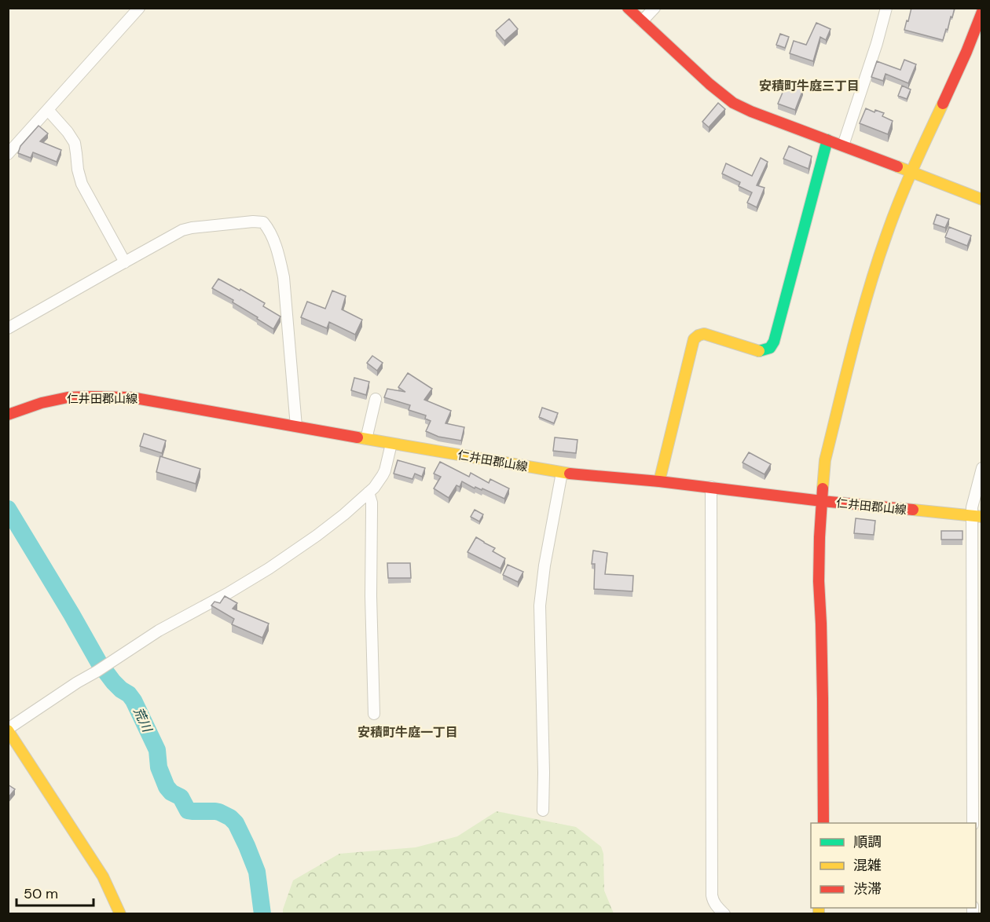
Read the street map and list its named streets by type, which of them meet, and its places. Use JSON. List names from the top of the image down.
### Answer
{
  "streets": {
    "street": ["仁井田郡山線"]
  },
  "districts": ["安積町牛庭三丁目", "安積町牛庭一丁目"],
  "water": ["荒川"],
  "legend": ["順調", "混雑", "渋滞"],
  "scale_bar": "50 m"
}
